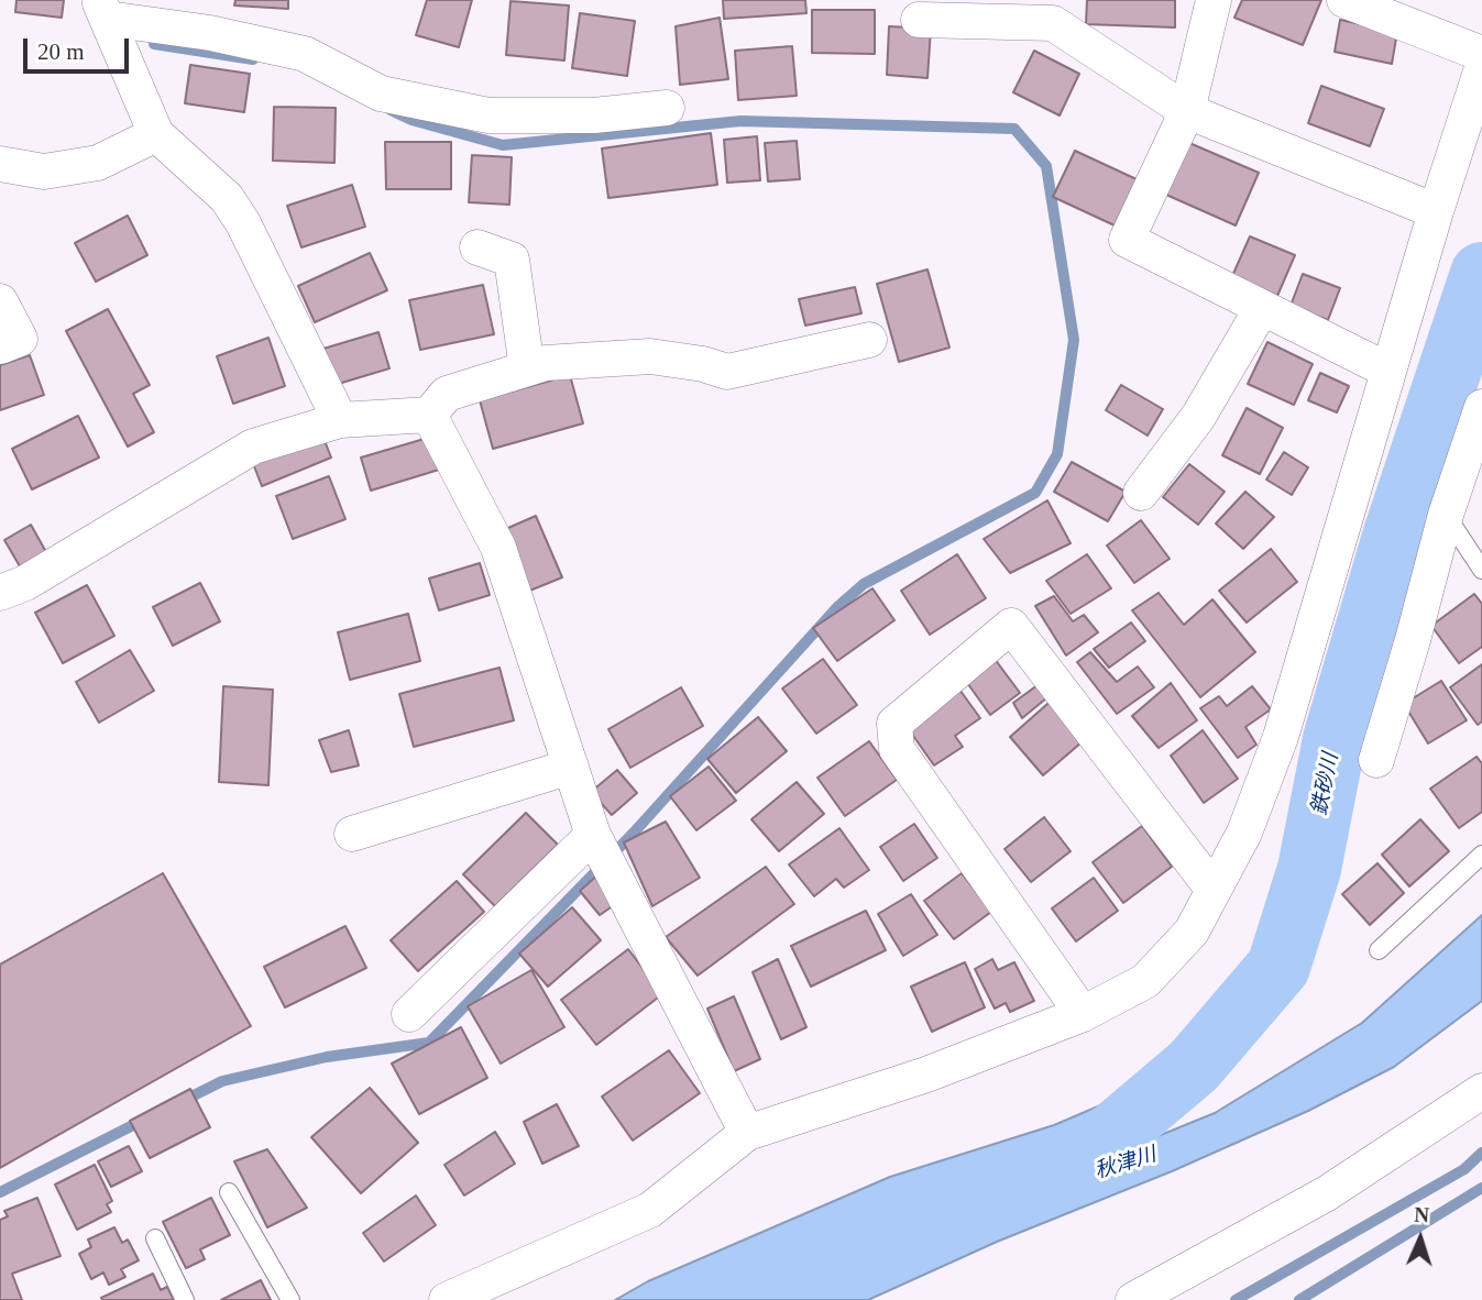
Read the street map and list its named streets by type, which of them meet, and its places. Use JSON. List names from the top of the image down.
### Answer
{
  "water": ["鉄砂川", "秋津川"],
  "scale_bar": "20 m",
  "north": "top"
}
